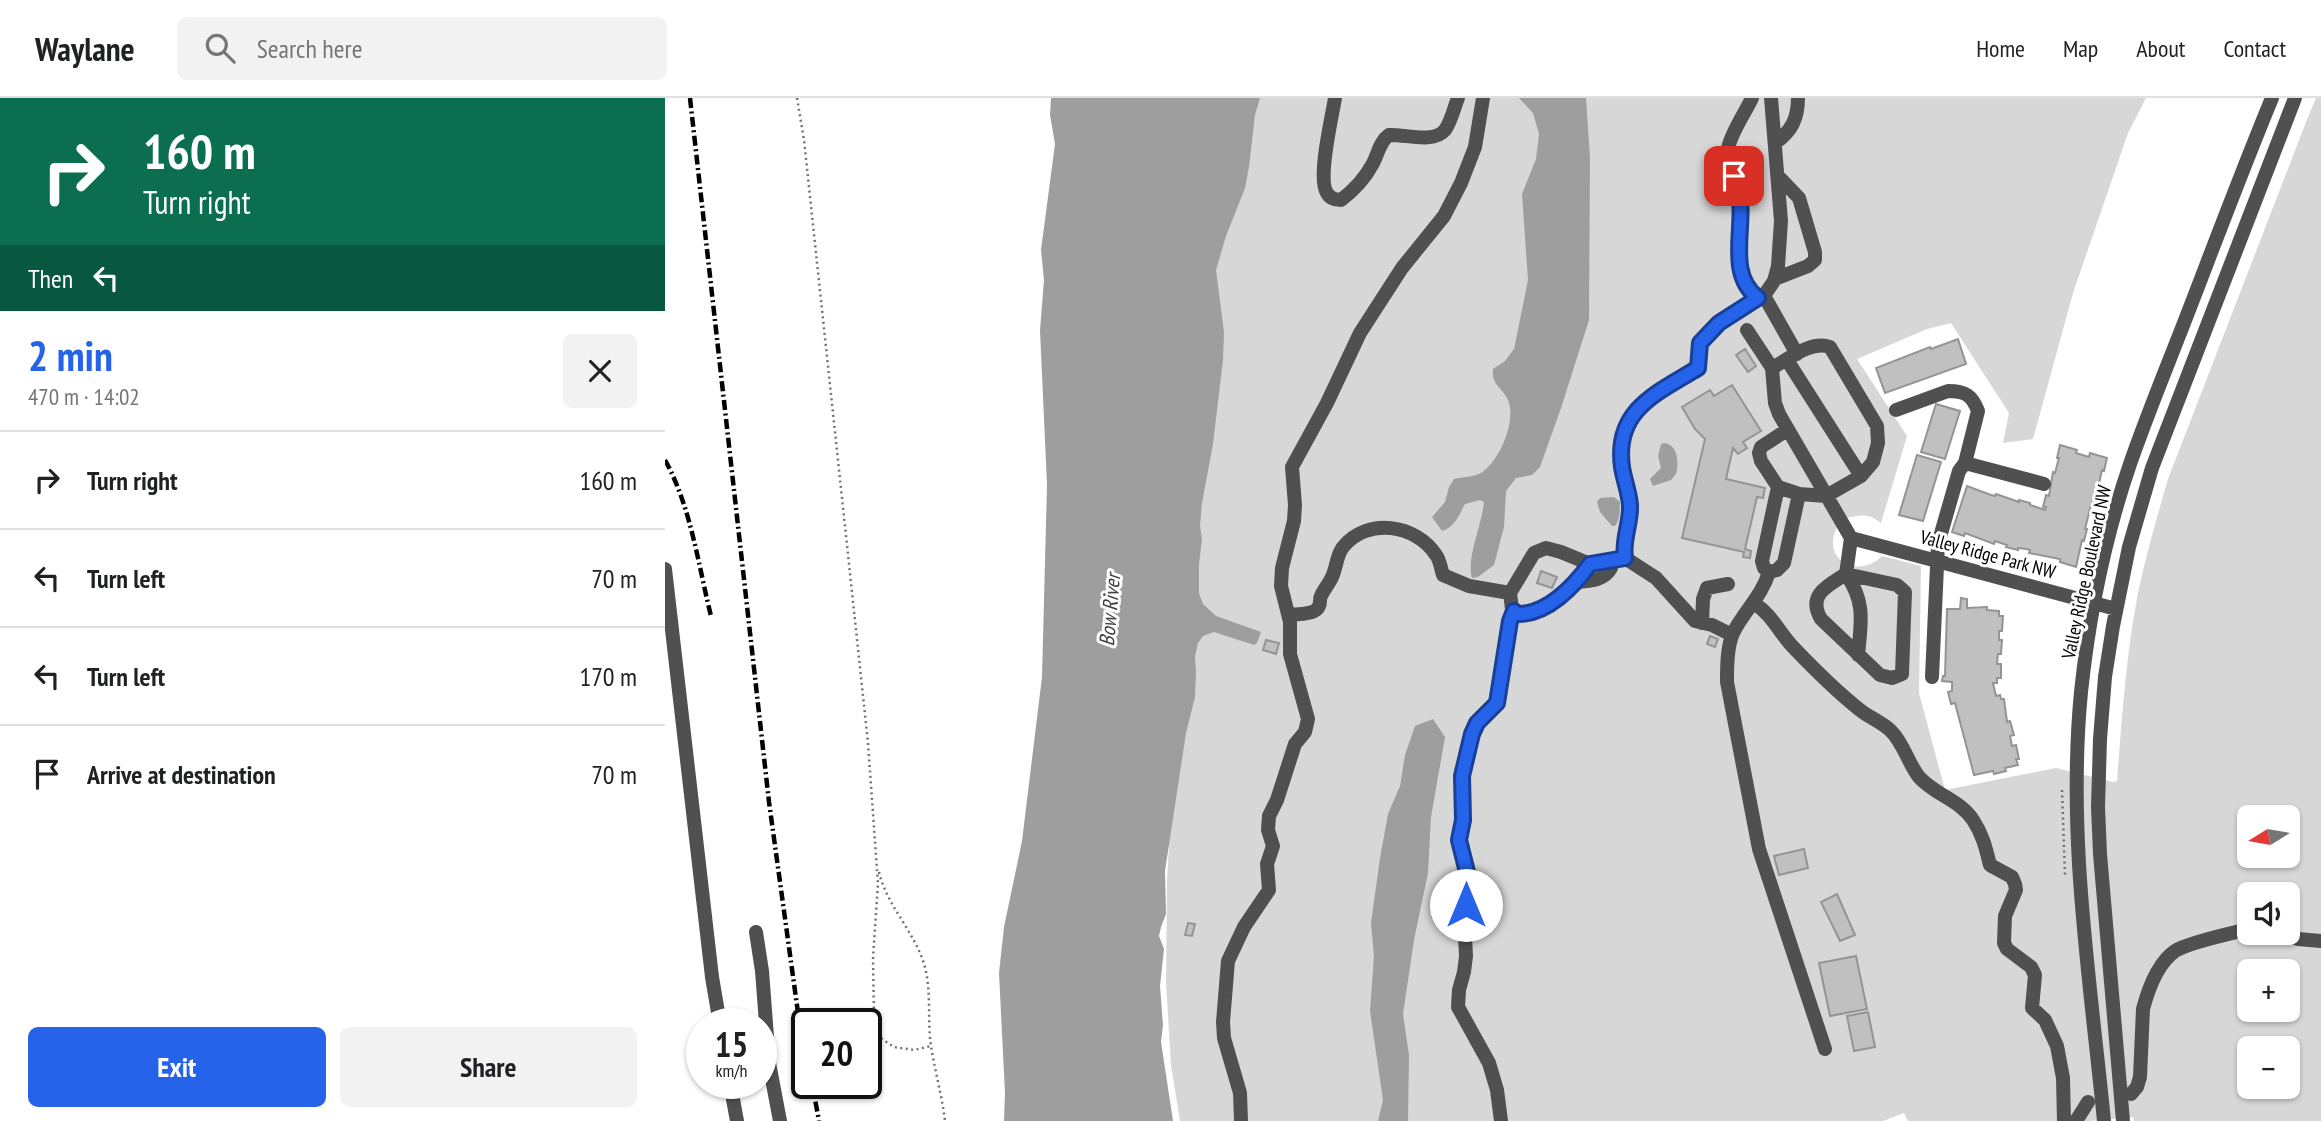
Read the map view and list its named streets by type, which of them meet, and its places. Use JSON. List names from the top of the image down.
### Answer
{
  "streets": {
    "street": ["Valley Ridge Park NW", "Valley Ridge Boulevard NW"]
  },
  "crossings": [
    ["Valley Ridge Park NW", "Valley Ridge Boulevard NW"]
  ],
  "water": ["Bow River"],
  "north": "left",
  "page": {
    "header": "Waylane",
    "search": "Search here",
    "nav": [
      "Home",
      "Map",
      "About",
      "Contact"
    ],
    "turn": ["160 m", "Turn right"],
    "then": "Then",
    "heading": ["2 min", "470 m · 14:02"],
    "list": [
      {
        "name": "Turn right",
        "value": "160 m"
      },
      {
        "name": "Turn left",
        "value": "70 m"
      },
      {
        "name": "Turn left",
        "value": "170 m"
      },
      {
        "name": "Arrive at destination",
        "value": "70 m"
      }
    ],
    "map_buttons": ["+", "−"],
    "speed": "15 km/h",
    "limit": "20",
    "buttons": ["Exit", "Share"]
  }
}
